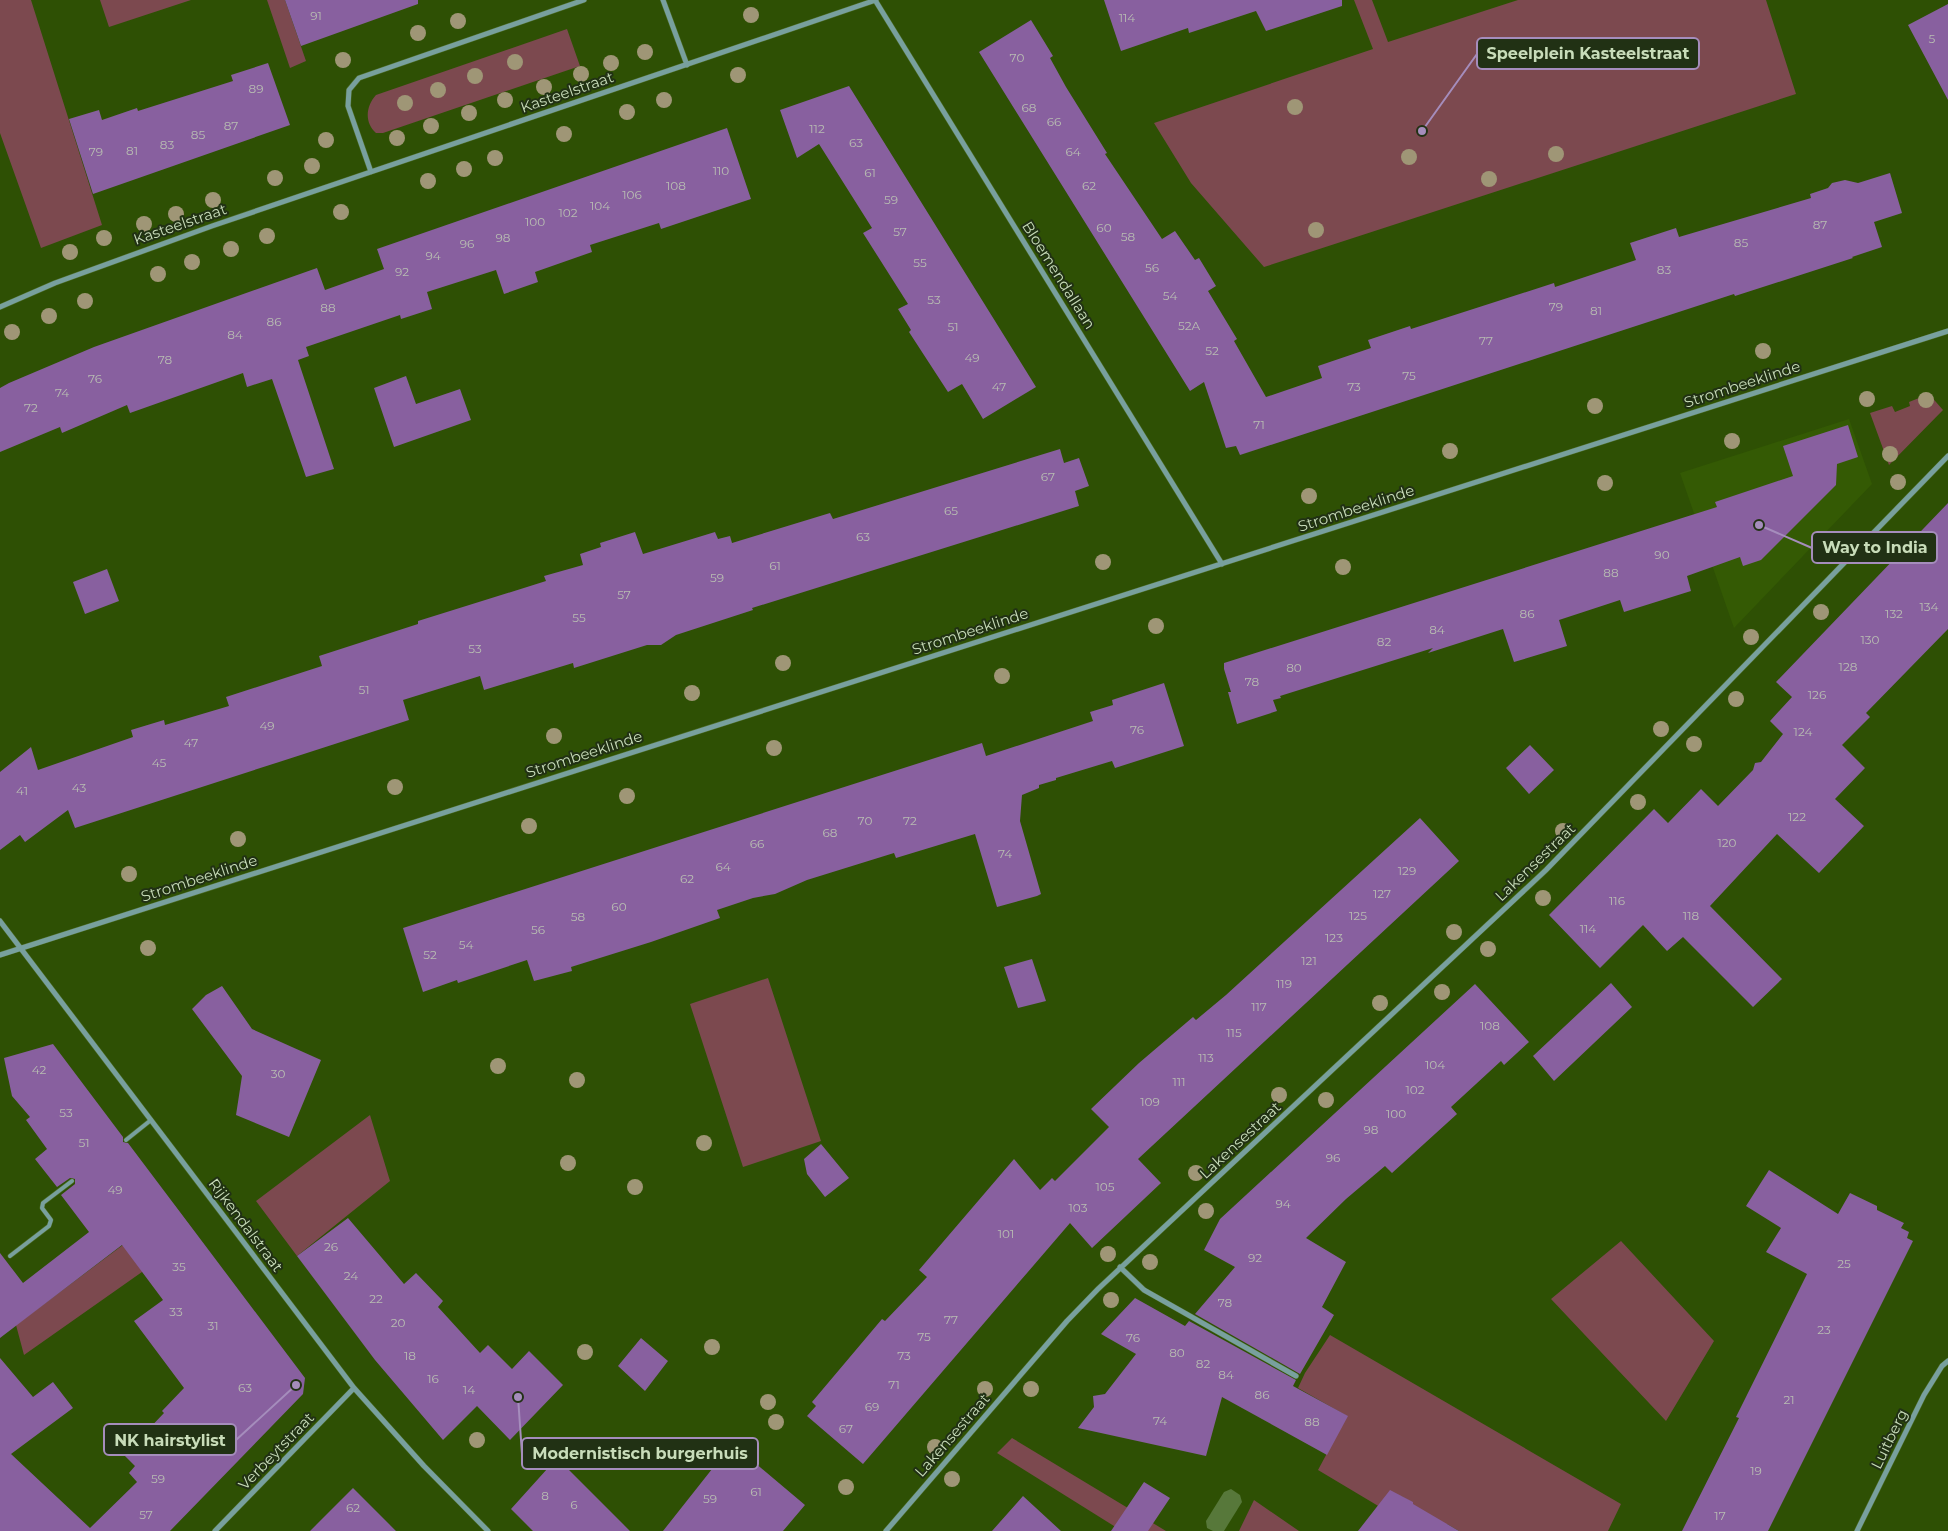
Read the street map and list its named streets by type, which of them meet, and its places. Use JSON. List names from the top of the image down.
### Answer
{
  "streets": {
    "street": [
      "Kasteelstraat",
      "Bloemendallaan",
      "Strombeeklinde",
      "Lakensestraat",
      "Rijkendalstraat",
      "Luitberg",
      "Verbeytstraat"
    ]
  },
  "crossings": [
    ["Kasteelstraat", "Bloemendallaan"],
    ["Bloemendallaan", "Strombeeklinde"],
    ["Strombeeklinde", "Rijkendalstraat"],
    ["Rijkendalstraat", "Verbeytstraat"]
  ],
  "places": [
    "Speelplein Kasteelstraat",
    "Way to India",
    "NK hairstylist",
    "Modernistisch burgerhuis"
  ],
  "house_numbers": [
    "91",
    "114",
    "5",
    "70",
    "89",
    "68",
    "66",
    "87",
    "112",
    "85",
    "63",
    "83",
    "81",
    "79",
    "64",
    "110",
    "61",
    "108",
    "62",
    "106",
    "59",
    "104",
    "102",
    "100",
    "87",
    "60",
    "57",
    "58",
    "98",
    "85",
    "96",
    "94",
    "55",
    "56",
    "83",
    "92",
    "54",
    "53",
    "79",
    "88",
    "81",
    "86",
    "52A",
    "51",
    "84",
    "77",
    "52",
    "49",
    "78",
    "75",
    "76",
    "47",
    "73",
    "74",
    "72",
    "71",
    "67",
    "65",
    "63",
    "90",
    "61",
    "88",
    "59",
    "57",
    "134",
    "86",
    "132",
    "55",
    "84",
    "130",
    "82",
    "53",
    "128",
    "80",
    "78",
    "51",
    "126",
    "49",
    "76",
    "124",
    "47",
    "45",
    "43",
    "41",
    "122",
    "70",
    "72",
    "68",
    "120",
    "66",
    "74",
    "64",
    "129",
    "62",
    "127",
    "116",
    "60",
    "125",
    "118",
    "58",
    "114",
    "56",
    "123",
    "54",
    "52",
    "121",
    "119",
    "117",
    "108",
    "115",
    "113",
    "104",
    "42",
    "30",
    "111",
    "102",
    "109",
    "53",
    "100",
    "98",
    "51",
    "96",
    "105",
    "49",
    "94",
    "103",
    "101",
    "26",
    "92",
    "25",
    "35",
    "24",
    "22",
    "78",
    "33",
    "77",
    "20",
    "31",
    "23",
    "75",
    "76",
    "80",
    "18",
    "73",
    "82",
    "84",
    "16",
    "71",
    "63",
    "14",
    "86",
    "21",
    "69",
    "74",
    "88",
    "67",
    "19",
    "59",
    "61",
    "8",
    "59",
    "6",
    "62",
    "57",
    "17"
  ]
}
